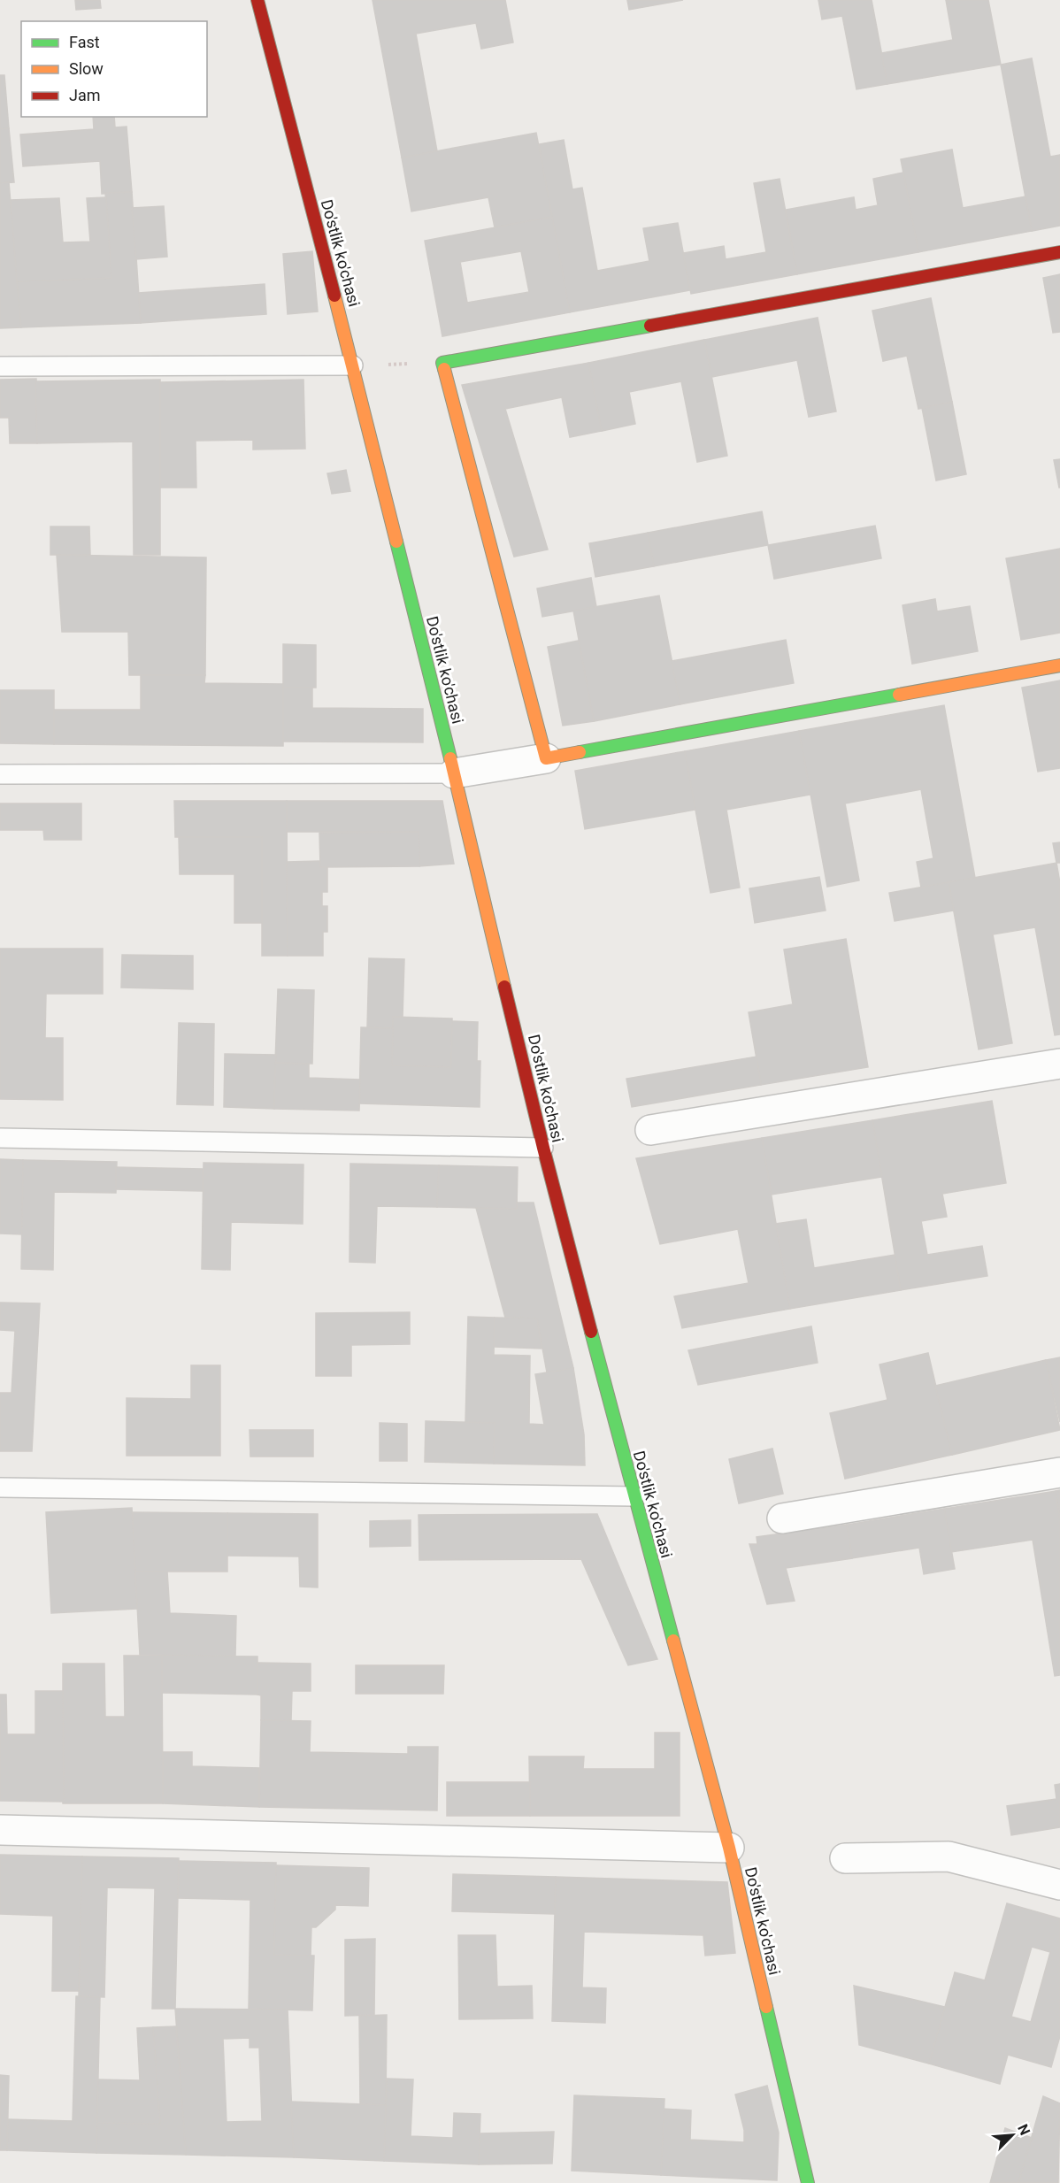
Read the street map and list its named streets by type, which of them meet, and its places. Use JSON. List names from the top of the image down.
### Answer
{
  "streets": {
    "street": ["Do'stlik ko'chasi"]
  },
  "legend": ["Fast", "Slow", "Jam"],
  "north": "top right"
}
